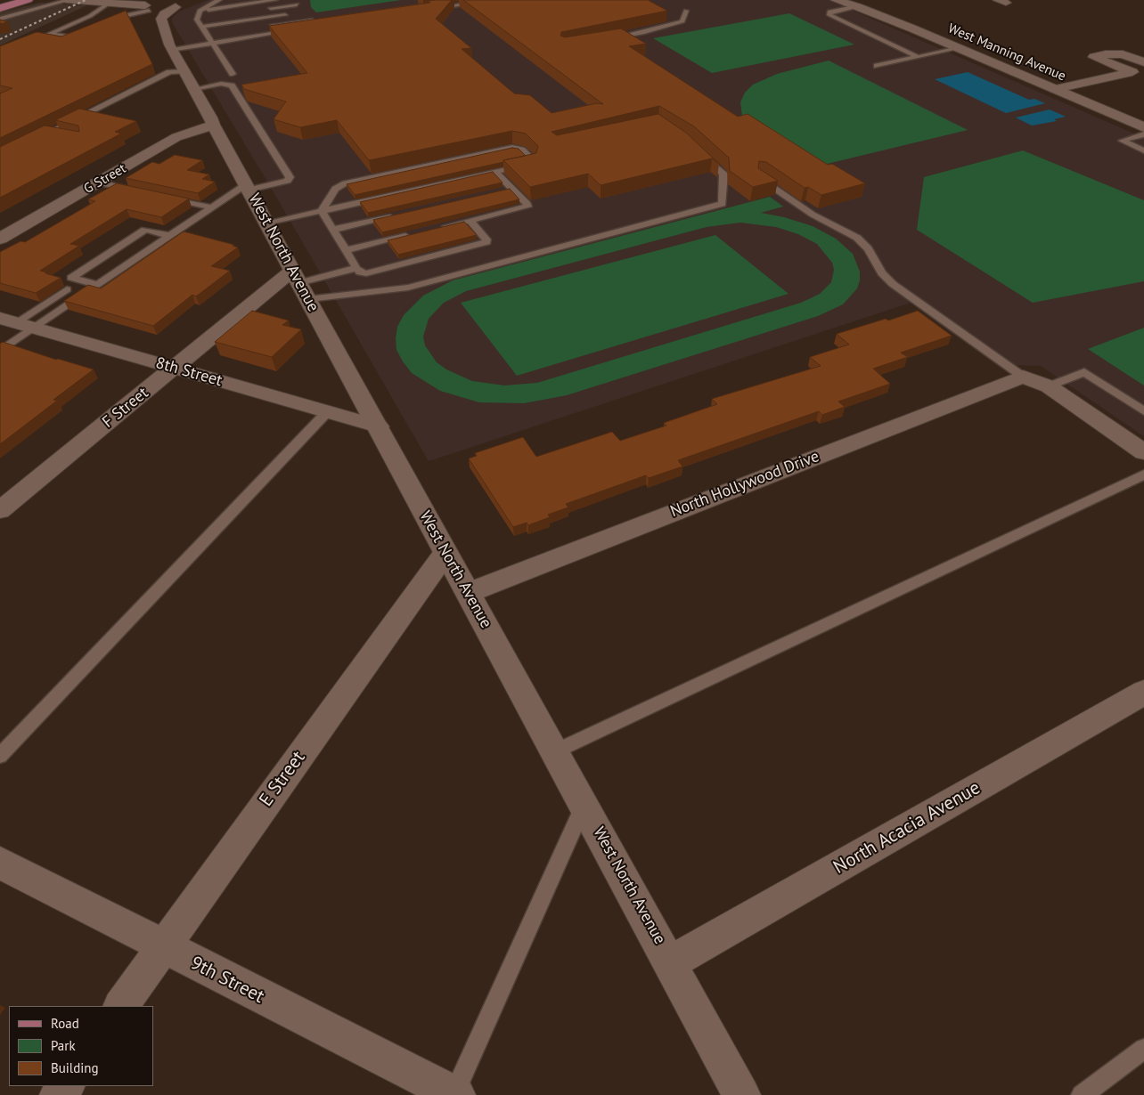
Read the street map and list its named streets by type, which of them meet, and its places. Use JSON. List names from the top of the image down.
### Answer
{
  "streets": {
    "street": [
      "West Manning Avenue",
      "G Street",
      "West North Avenue",
      "8th Street",
      "F Street",
      "North Hollywood Drive",
      "E Street",
      "North Acacia Avenue",
      "9th Street"
    ]
  },
  "crossings": [
    ["G Street", "West North Avenue"],
    ["West North Avenue", "8th Street"],
    ["West North Avenue", "F Street"],
    ["West North Avenue", "North Hollywood Drive"],
    ["West North Avenue", "E Street"],
    ["West North Avenue", "North Acacia Avenue"],
    ["8th Street", "F Street"],
    ["E Street", "9th Street"]
  ],
  "legend": ["Road", "Park", "Building"]
}
